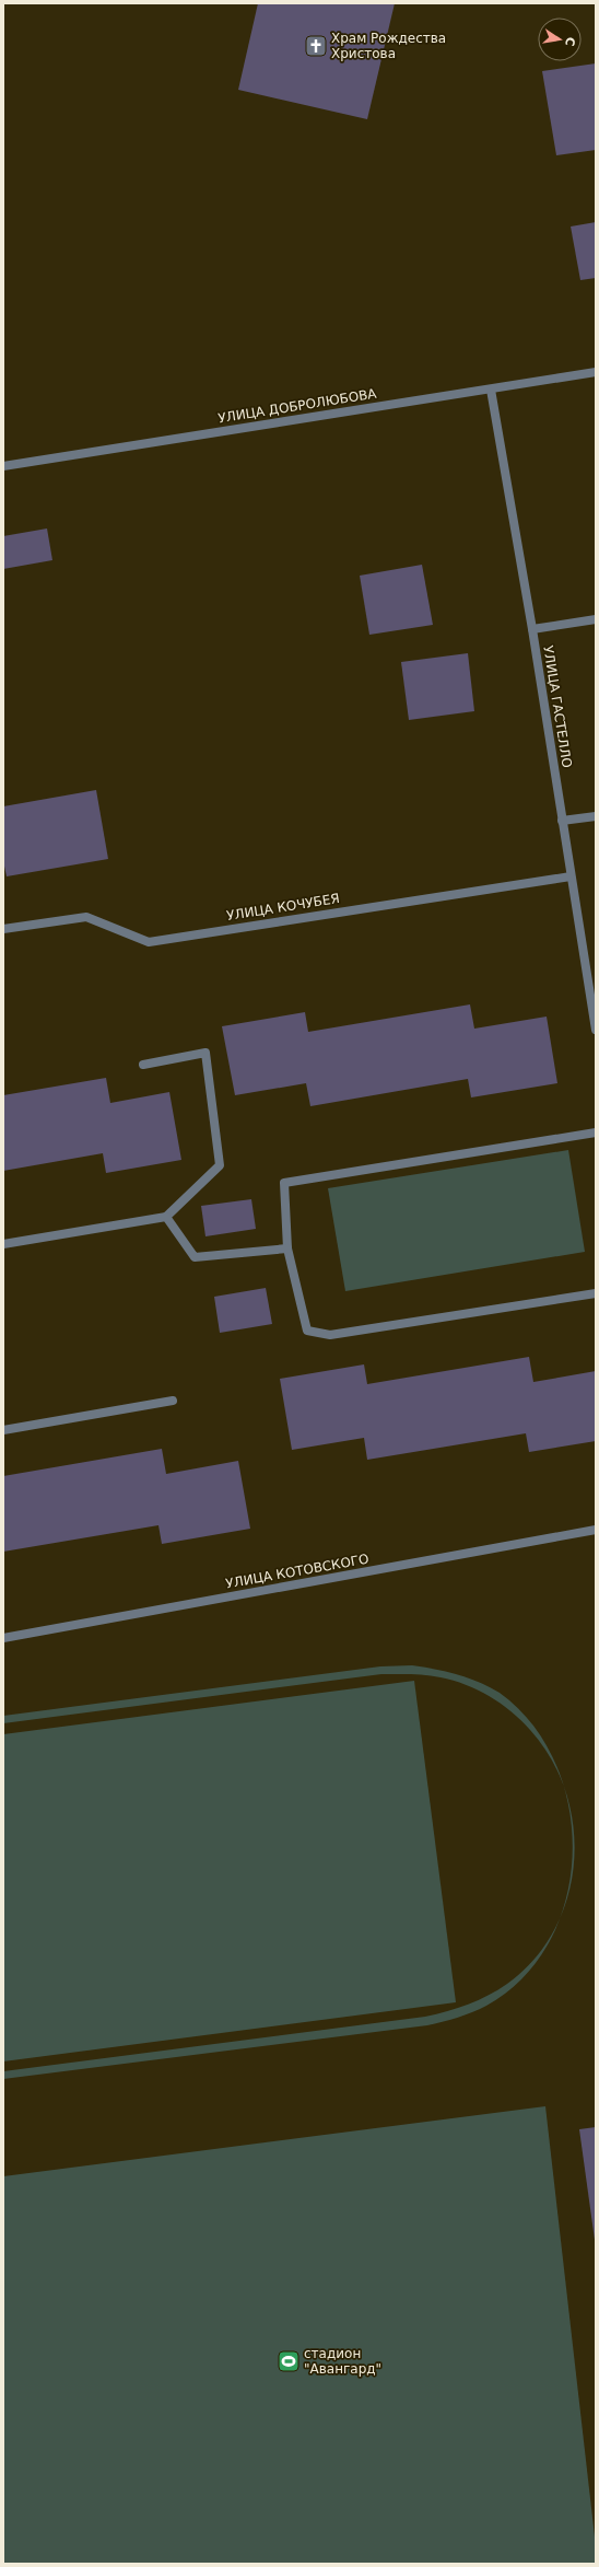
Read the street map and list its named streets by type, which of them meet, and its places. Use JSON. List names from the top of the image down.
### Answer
{
  "streets": {
    "street": [
      "УЛИЦА ДОБРОЛЮБОВА",
      "УЛИЦА ГАСТЕЛЛО",
      "УЛИЦА КОЧУБЕЯ",
      "УЛИЦА КОТОВСКОГО"
    ]
  },
  "crossings": [
    ["УЛИЦА ДОБРОЛЮБОВА", "УЛИЦА ГАСТЕЛЛО"],
    ["УЛИЦА ГАСТЕЛЛО", "УЛИЦА КОЧУБЕЯ"]
  ],
  "places": {
    "church": ["Храм Рождества Христова"],
    "sports": ["стадион \"Авангард\""]
  },
  "north": "right"
}
